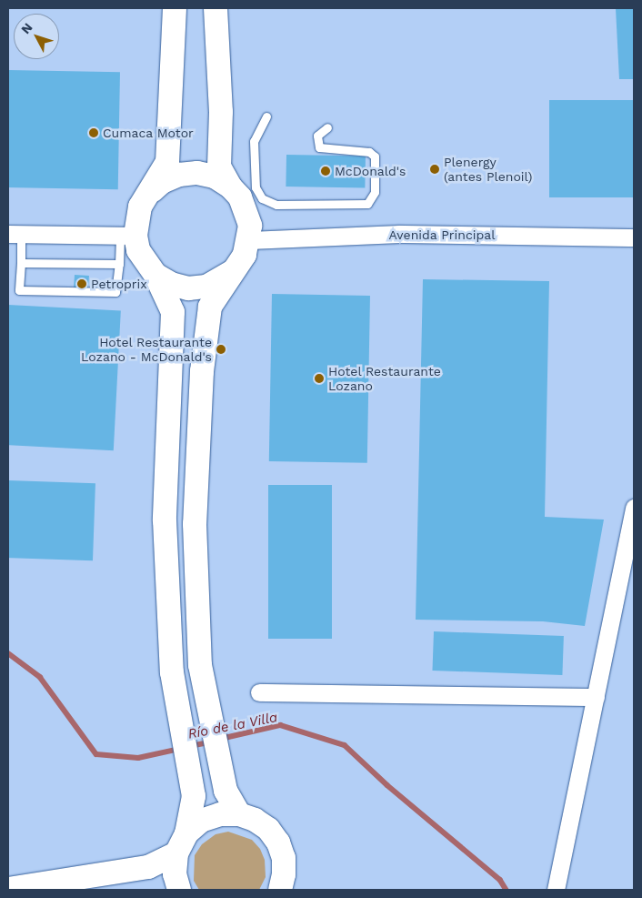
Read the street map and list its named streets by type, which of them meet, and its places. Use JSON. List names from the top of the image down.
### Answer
{
  "streets": {
    "street": ["Avenida Principal"]
  },
  "water": ["Río de la Villa"],
  "places": [
    "Cumaca Motor",
    "Plenergy (antes Plenoil)",
    "McDonald's",
    "Petroprix",
    "Hotel Restaurante Lozano - McDonald's",
    "Hotel Restaurante Lozano"
  ],
  "north": "top left"
}
